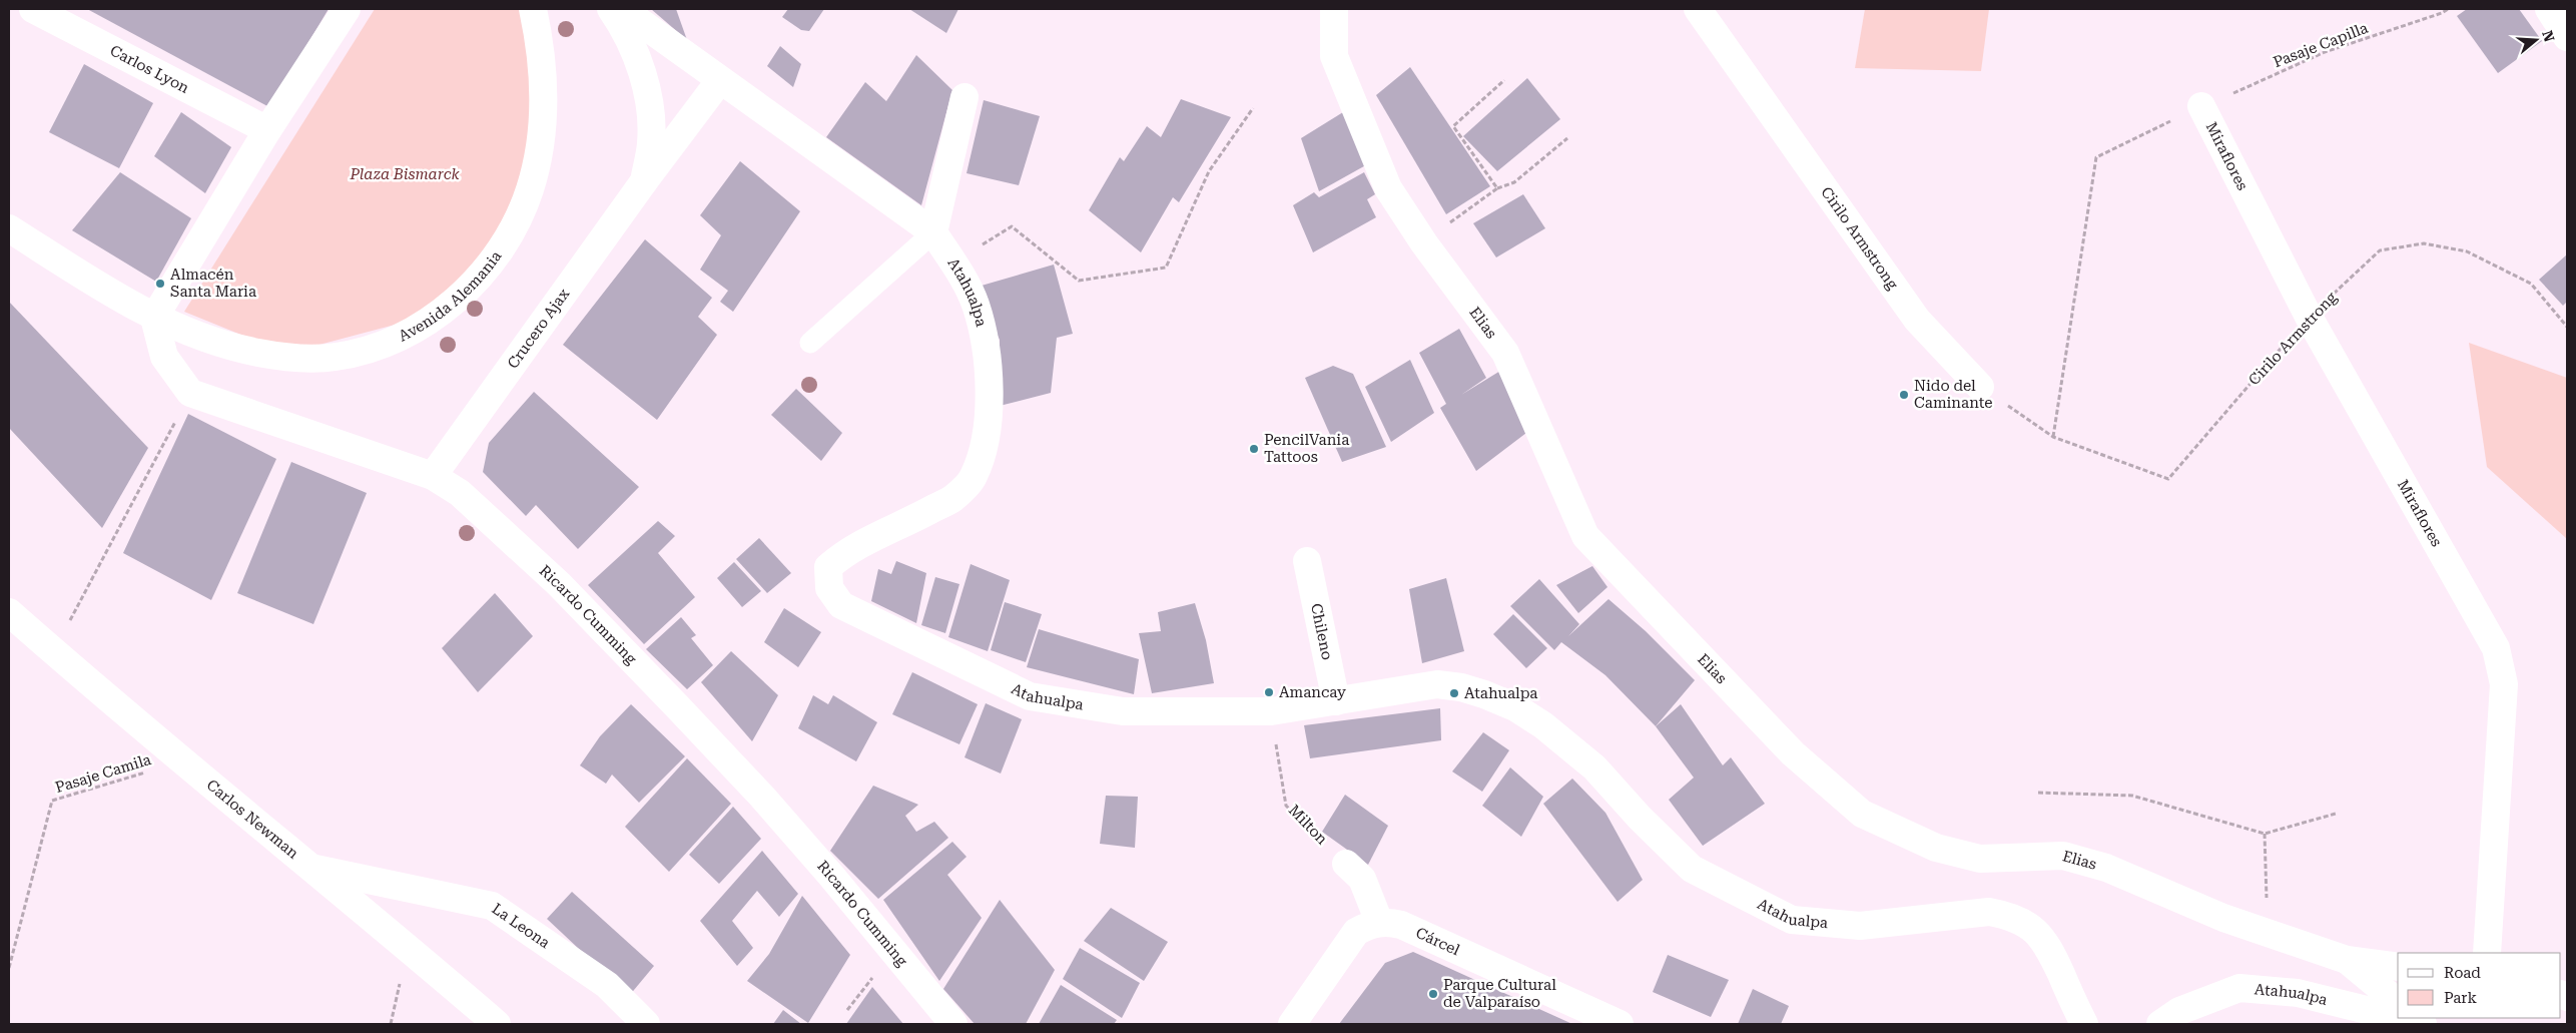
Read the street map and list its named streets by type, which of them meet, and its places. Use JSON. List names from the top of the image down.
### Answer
{
  "streets": {
    "street": [
      "Carlos Lyon",
      "Miraflores",
      "Cirilo Armstrong",
      "Avenida Alemania",
      "Atahualpa",
      "Elias",
      "Crucero Ajax",
      "Ricardo Cumming",
      "Chileno",
      "Carlos Newman",
      "La Leona",
      "Cárcel"
    ],
    "path": ["Pasaje Capilla", "Pasaje Camila", "Milton"]
  },
  "crossings": [
    ["Pasaje Capilla", "Miraflores"],
    ["Miraflores", "Cirilo Armstrong"],
    ["Atahualpa", "Crucero Ajax"],
    ["Atahualpa", "Chileno"],
    ["Atahualpa", "Milton"],
    ["Crucero Ajax", "Ricardo Cumming"],
    ["Pasaje Camila", "Carlos Newman"],
    ["Carlos Newman", "La Leona"]
  ],
  "parks": ["Plaza Bismarck"],
  "places": [
    "Almacén Santa Maria",
    "Nido del Caminante",
    "PencilVania Tattoos",
    "Amancay",
    "Atahualpa",
    "Parque Cultural de Valparaíso"
  ],
  "legend": ["Road", "Park"],
  "north": "right"
}
